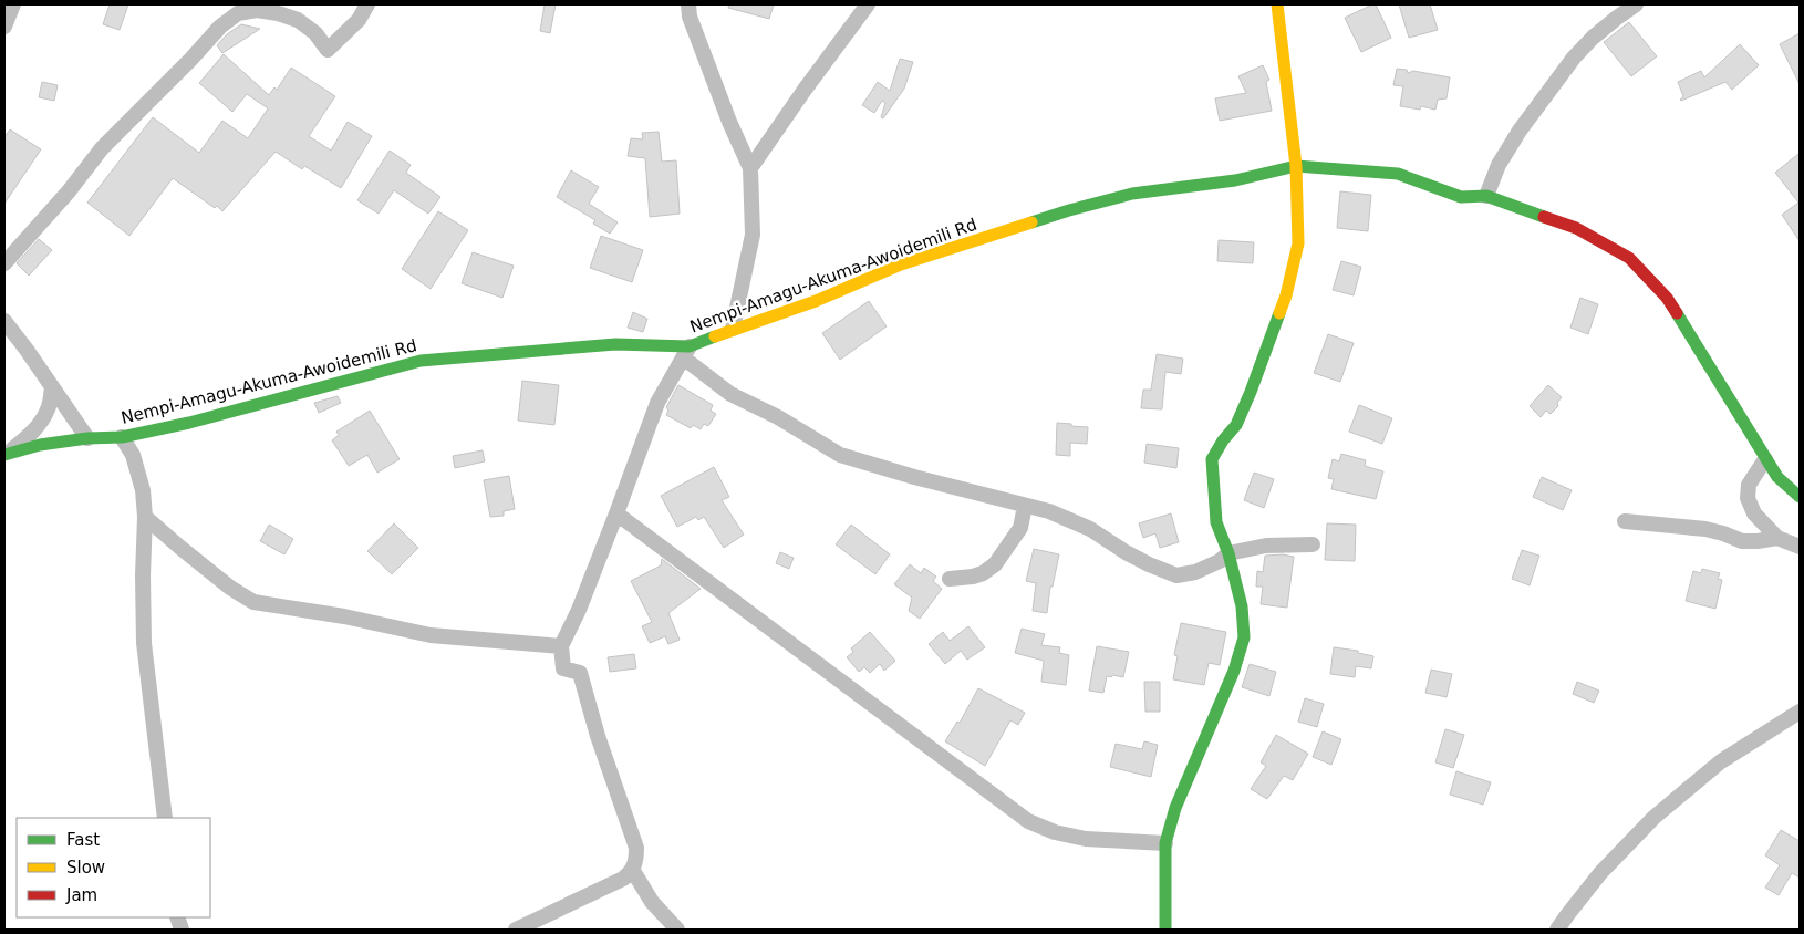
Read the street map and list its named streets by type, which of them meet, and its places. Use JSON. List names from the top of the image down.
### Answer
{
  "streets": {
    "street": ["Nempi-Amagu-Akuma-Awoidemili Rd"]
  },
  "legend": ["Fast", "Slow", "Jam"]
}
